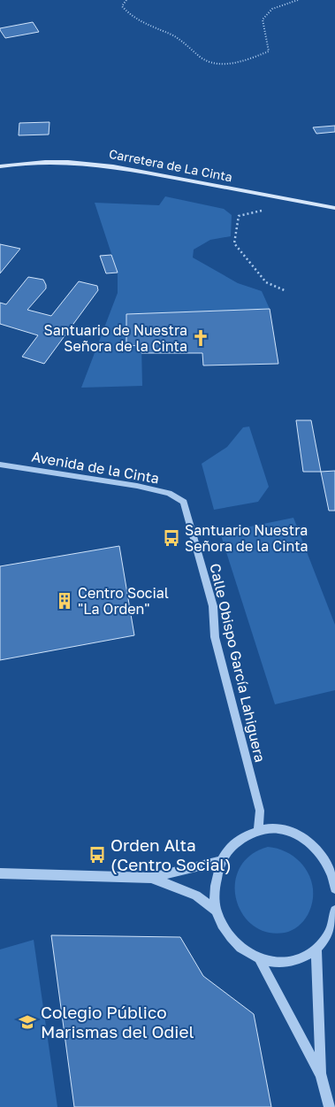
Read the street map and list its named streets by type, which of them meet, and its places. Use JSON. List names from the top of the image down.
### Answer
{
  "streets": {
    "main road": ["Carretera de La Cinta"],
    "street": ["Avenida de la Cinta", "Calle Obispo García Lahiguera"]
  },
  "crossings": [
    ["Avenida de la Cinta", "Calle Obispo García Lahiguera"]
  ],
  "places": {
    "church": ["Santuario de Nuestra Señora de la Cinta"],
    "bus stop": ["Santuario Nuestra Señora de la Cinta", "Orden Alta (Centro Social)"],
    "building": ["Centro Social \"La Orden\""],
    "school or university": ["Colegio Público Marismas del Odiel"]
  }
}
